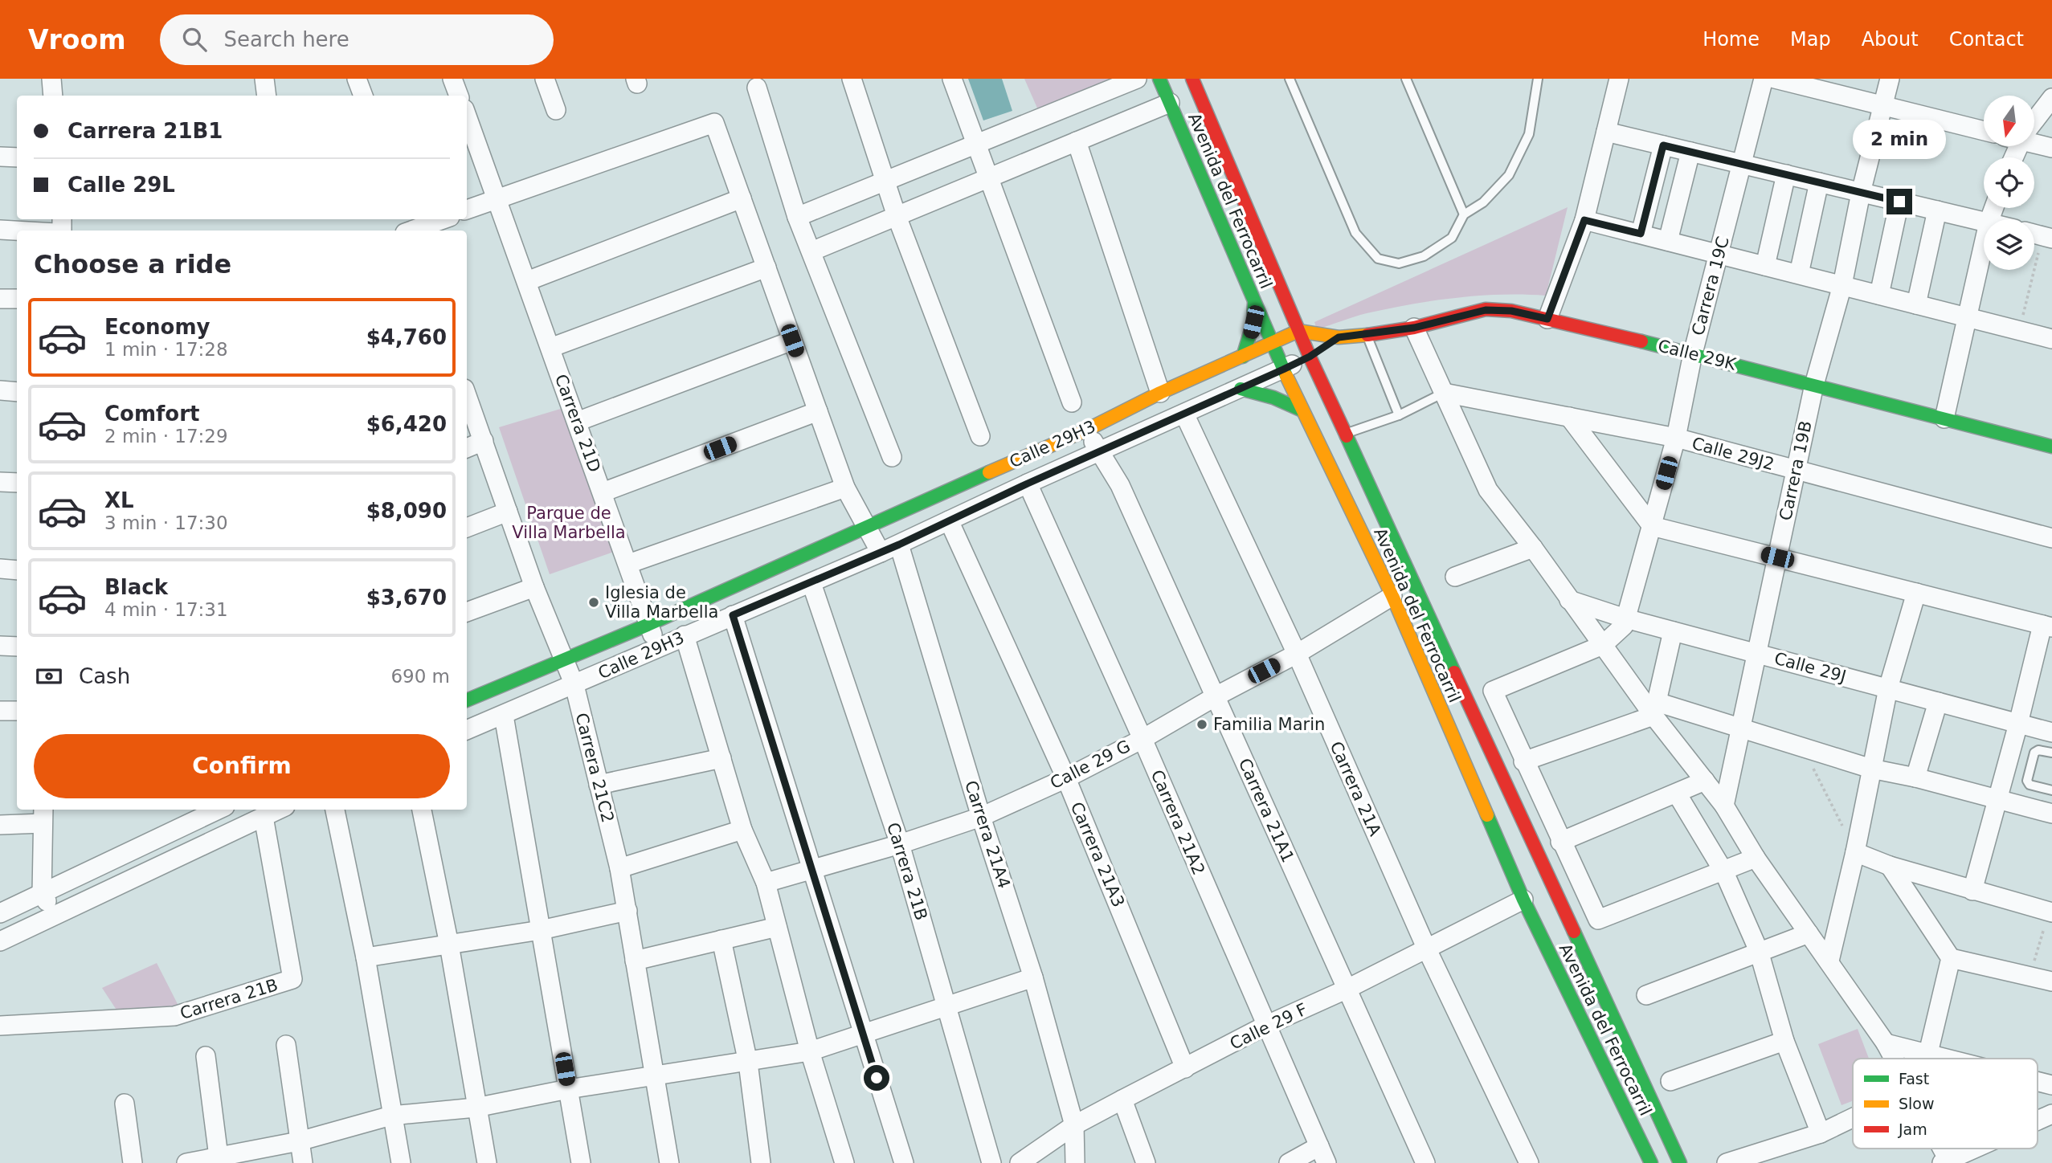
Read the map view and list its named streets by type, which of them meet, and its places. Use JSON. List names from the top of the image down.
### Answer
{
  "streets": {
    "main road": ["Avenida del Ferrocarril", "Calle 29K", "Calle 29H3"],
    "street": [
      "Carrera 19C",
      "Carrera 21D",
      "Calle 29J2",
      "Carrera 19B",
      "Calle 29J",
      "Calle 29 G",
      "Carrera 21C2",
      "Carrera 21A",
      "Carrera 21A1",
      "Carrera 21A2",
      "Carrera 21A4",
      "Carrera 21A3",
      "Carrera 21B",
      "Calle 29 F"
    ]
  },
  "crossings": [
    ["Avenida del Ferrocarril", "Calle 29K"],
    ["Avenida del Ferrocarril", "Calle 29H3"],
    ["Avenida del Ferrocarril", "Calle 29 G"],
    ["Avenida del Ferrocarril", "Calle 29 F"],
    ["Carrera 19C", "Calle 29K"],
    ["Carrera 19C", "Calle 29J2"],
    ["Carrera 19C", "Calle 29J"],
    ["Calle 29K", "Calle 29H3"],
    ["Calle 29K", "Carrera 19B"],
    ["Carrera 21D", "Calle 29H3"],
    ["Calle 29H3", "Carrera 21C2"],
    ["Calle 29H3", "Carrera 21A"],
    ["Calle 29H3", "Carrera 21A1"],
    ["Calle 29H3", "Carrera 21A2"],
    ["Calle 29H3", "Carrera 21A4"],
    ["Calle 29H3", "Carrera 21A3"],
    ["Calle 29H3", "Carrera 21B"],
    ["Calle 29J2", "Carrera 19B"],
    ["Carrera 19B", "Calle 29J"],
    ["Calle 29 G", "Carrera 21A"],
    ["Calle 29 G", "Carrera 21A1"],
    ["Calle 29 G", "Carrera 21A2"],
    ["Calle 29 G", "Carrera 21A4"],
    ["Calle 29 G", "Carrera 21A3"],
    ["Calle 29 G", "Carrera 21B"],
    ["Carrera 21A", "Calle 29 F"],
    ["Carrera 21A1", "Calle 29 F"],
    ["Carrera 21A2", "Calle 29 F"],
    ["Carrera 21A4", "Calle 29 F"],
    ["Carrera 21A3", "Calle 29 F"]
  ],
  "parks": ["Parque de Villa Marbella"],
  "places": ["Iglesia de Villa Marbella", "Familia Marin"],
  "legend": ["Fast", "Slow", "Jam"],
  "north": "bottom",
  "page": {
    "header": "Vroom",
    "search": "Search here",
    "nav": [
      "Home",
      "Map",
      "About",
      "Contact"
    ],
    "banner": ["Carrera 21B1", "Calle 29L"],
    "bubble": "2 min",
    "heading": "Choose a ride",
    "list": [
      {
        "name": "Economy",
        "note": "1 min · 17:28",
        "value": "$4,760"
      },
      {
        "name": "Comfort",
        "note": "2 min · 17:29",
        "value": "$6,420"
      },
      {
        "name": "XL",
        "note": "3 min · 17:30",
        "value": "$8,090"
      },
      {
        "name": "Black",
        "note": "4 min · 17:31",
        "value": "$3,670"
      }
    ],
    "pay": ["Cash", "690 m"],
    "buttons": "Confirm"
  }
}
